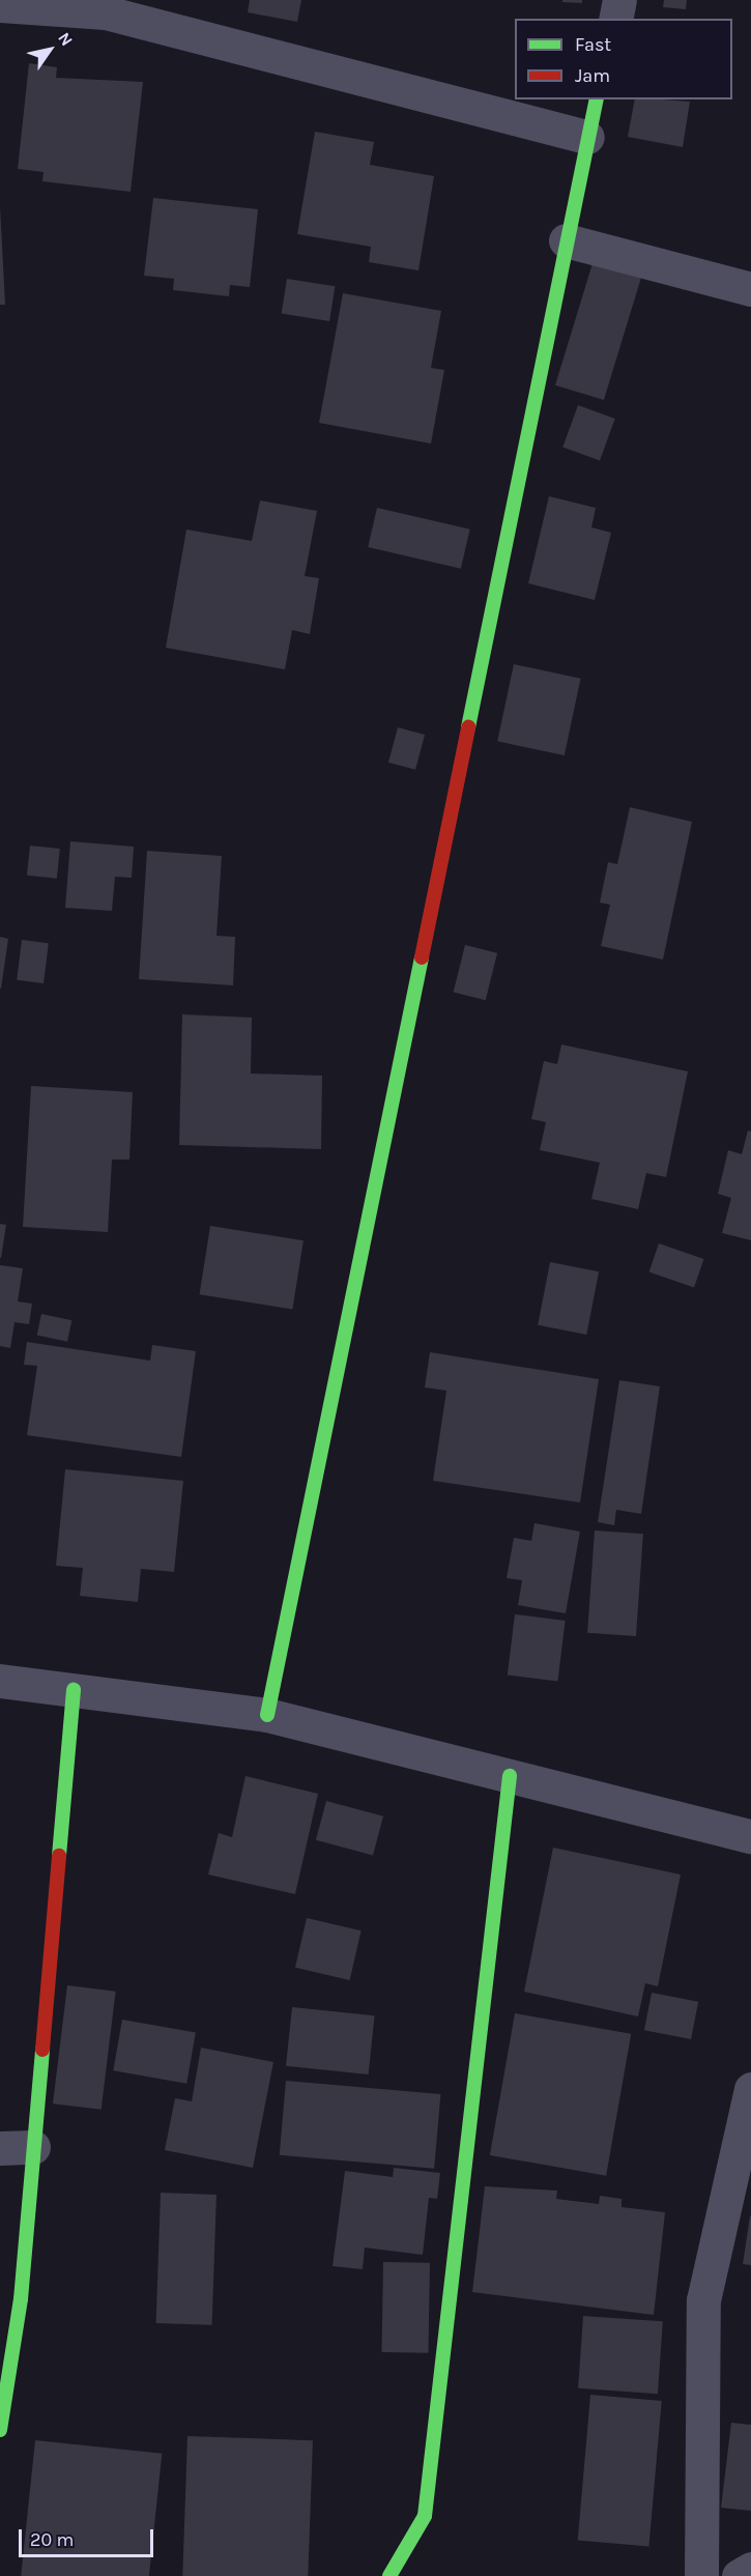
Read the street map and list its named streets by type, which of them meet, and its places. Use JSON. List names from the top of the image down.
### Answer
{
  "legend": ["Fast", "Jam"],
  "scale_bar": "20 m",
  "north": "top right"
}
